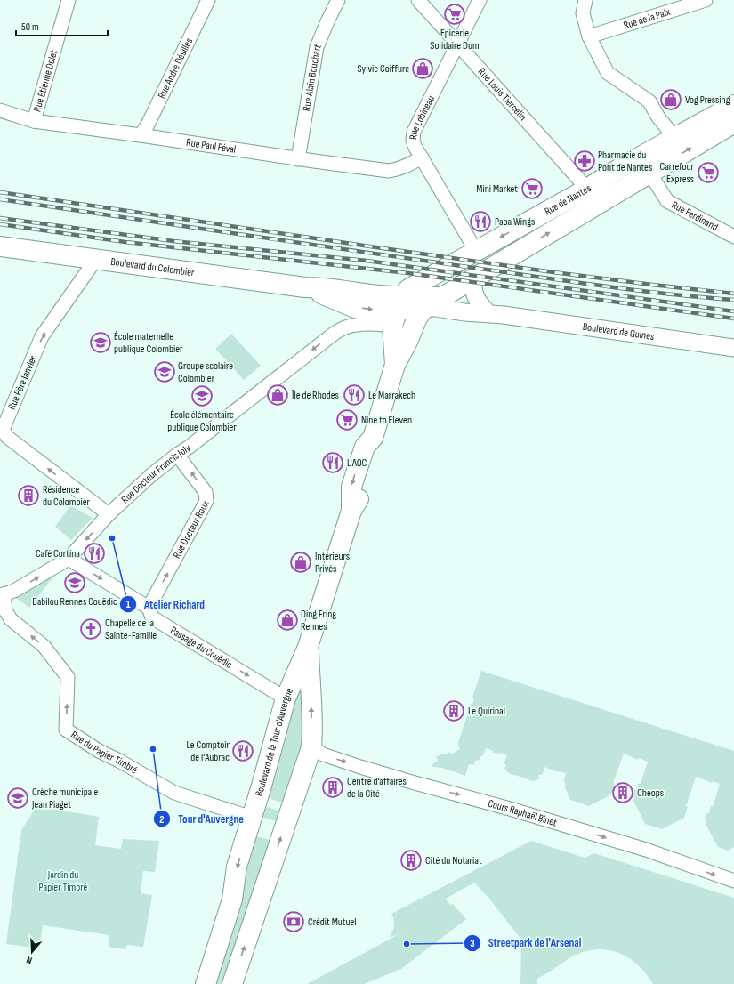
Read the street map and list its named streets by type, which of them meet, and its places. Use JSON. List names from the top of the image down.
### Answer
{
  "streets": {
    "main road": ["Rue de Nantes", "Boulevard du Colombier", "Boulevard de la Tour d'Auvergne"],
    "street": [
      "Rue de la Paix",
      "Rue André Désilles",
      "Rue Alain Bouchart",
      "Rue Étienne Dolet",
      "Rue Louis Tiercelin",
      "Rue Lobineau",
      "Rue Paul Féval",
      "Rue Ferdinand",
      "Boulevard de Guines",
      "Rue Père Janvier",
      "Rue Docteur Francis Joly",
      "Rue Docteur Roux",
      "Passage du Couëdic",
      "Rue du Papier Timbré",
      "Cours Raphaël Binet"
    ]
  },
  "crossings": [
    ["Rue André Désilles", "Rue Paul Féval"],
    ["Rue Alain Bouchart", "Rue Paul Féval"],
    ["Rue Étienne Dolet", "Rue Paul Féval"],
    ["Rue Louis Tiercelin", "Rue Lobineau"],
    ["Rue Louis Tiercelin", "Rue de Nantes"],
    ["Rue Lobineau", "Rue Paul Féval"],
    ["Rue Lobineau", "Rue de Nantes"],
    ["Rue de Nantes", "Rue Ferdinand"],
    ["Rue de Nantes", "Boulevard du Colombier"],
    ["Rue de Nantes", "Boulevard de Guines"],
    ["Rue de Nantes", "Rue Docteur Francis Joly"],
    ["Rue de Nantes", "Boulevard de la Tour d'Auvergne"],
    ["Boulevard du Colombier", "Rue Père Janvier"],
    ["Boulevard du Colombier", "Rue Docteur Francis Joly"],
    ["Boulevard du Colombier", "Boulevard de la Tour d'Auvergne"],
    ["Boulevard de Guines", "Boulevard de la Tour d'Auvergne"],
    ["Rue Père Janvier", "Rue Docteur Francis Joly"],
    ["Rue Docteur Francis Joly", "Rue Docteur Roux"],
    ["Rue Docteur Francis Joly", "Passage du Couëdic"],
    ["Rue Docteur Francis Joly", "Boulevard de la Tour d'Auvergne"],
    ["Rue Docteur Francis Joly", "Rue du Papier Timbré"],
    ["Rue Docteur Roux", "Passage du Couëdic"],
    ["Passage du Couëdic", "Boulevard de la Tour d'Auvergne"],
    ["Boulevard de la Tour d'Auvergne", "Rue du Papier Timbré"],
    ["Boulevard de la Tour d'Auvergne", "Cours Raphaël Binet"]
  ],
  "one_way": [
    "Rue Docteur Roux",
    "Passage du Couëdic",
    "Rue du Papier Timbré",
    "Cours Raphaël Binet"
  ],
  "parks": ["Jardin du Papier Timbré"],
  "places": {
    "supermarket": [
      "Epicerie Solidaire Dum",
      "Carrefour Express",
      "Mini Market",
      "Nine to Eleven"
    ],
    "shop": [
      "Sylvie Coiffure",
      "Vog Pressing",
      "Île de Rhodes",
      "Intérieurs Privés",
      "Ding Fring Rennes"
    ],
    "pharmacy": ["Pharmacie du Pont de Nantes"],
    "restaurant": [
      "Papa Wings",
      "Le Marrakech",
      "L'AOC",
      "Café Cortina",
      "Le Comptoir de l'Aubrac"
    ],
    "school or university": [
      "École maternelle publique Colombier",
      "Groupe scolaire Colombier",
      "École élémentaire publique Colombier",
      "Babilou Rennes Couëdic",
      "Crèche municipale Jean Piaget"
    ],
    "building": [
      "Résidence du Colombier",
      "Le Quirinal",
      "Centre d'affaires de la Cité",
      "Cheops",
      "Cité du Notariat"
    ],
    "other": ["Atelier Richard", "Tour d'Auvergne", "Streetpark de l'Arsenal"],
    "church": ["Chapelle de la Sainte-Famille"],
    "bank": ["Crédit Mutuel"]
  },
  "scale_bar": "50 m",
  "north": "bottom"
}
